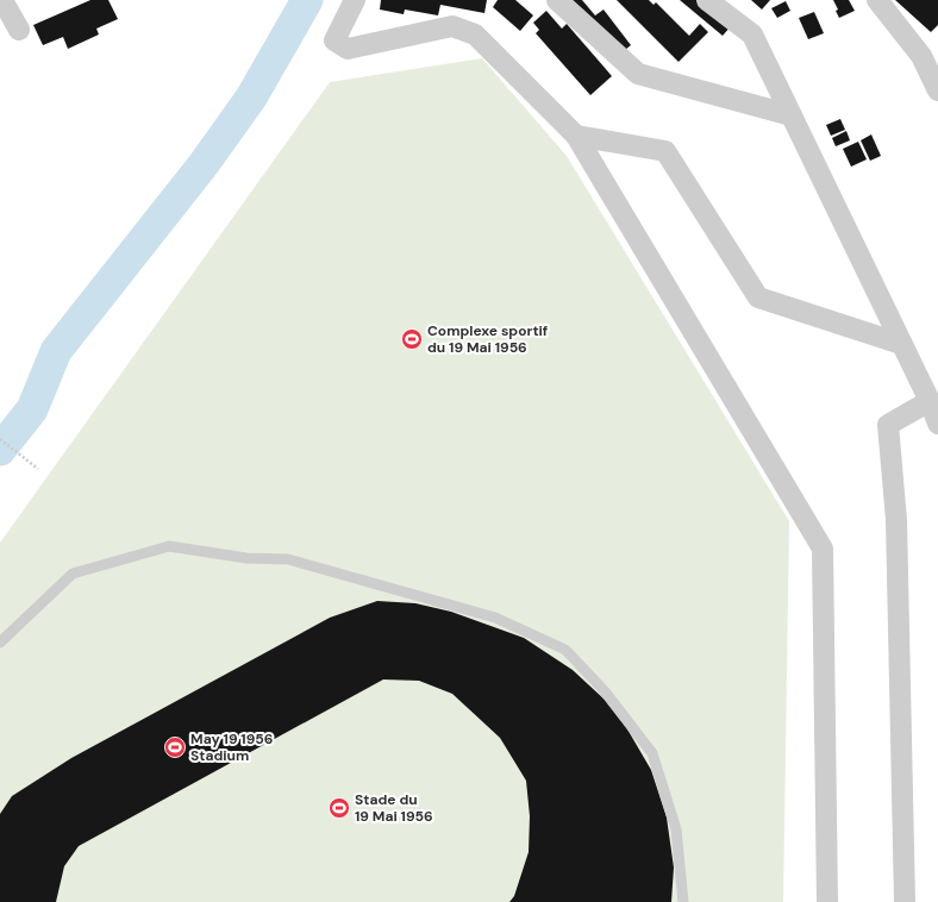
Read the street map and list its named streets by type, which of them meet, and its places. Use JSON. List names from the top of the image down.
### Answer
{
  "places": {
    "sports": ["Complexe sportif du 19 Mai 1956", "May 19 1956 Stadium", "Stade du 19 Mai 1956"]
  }
}
